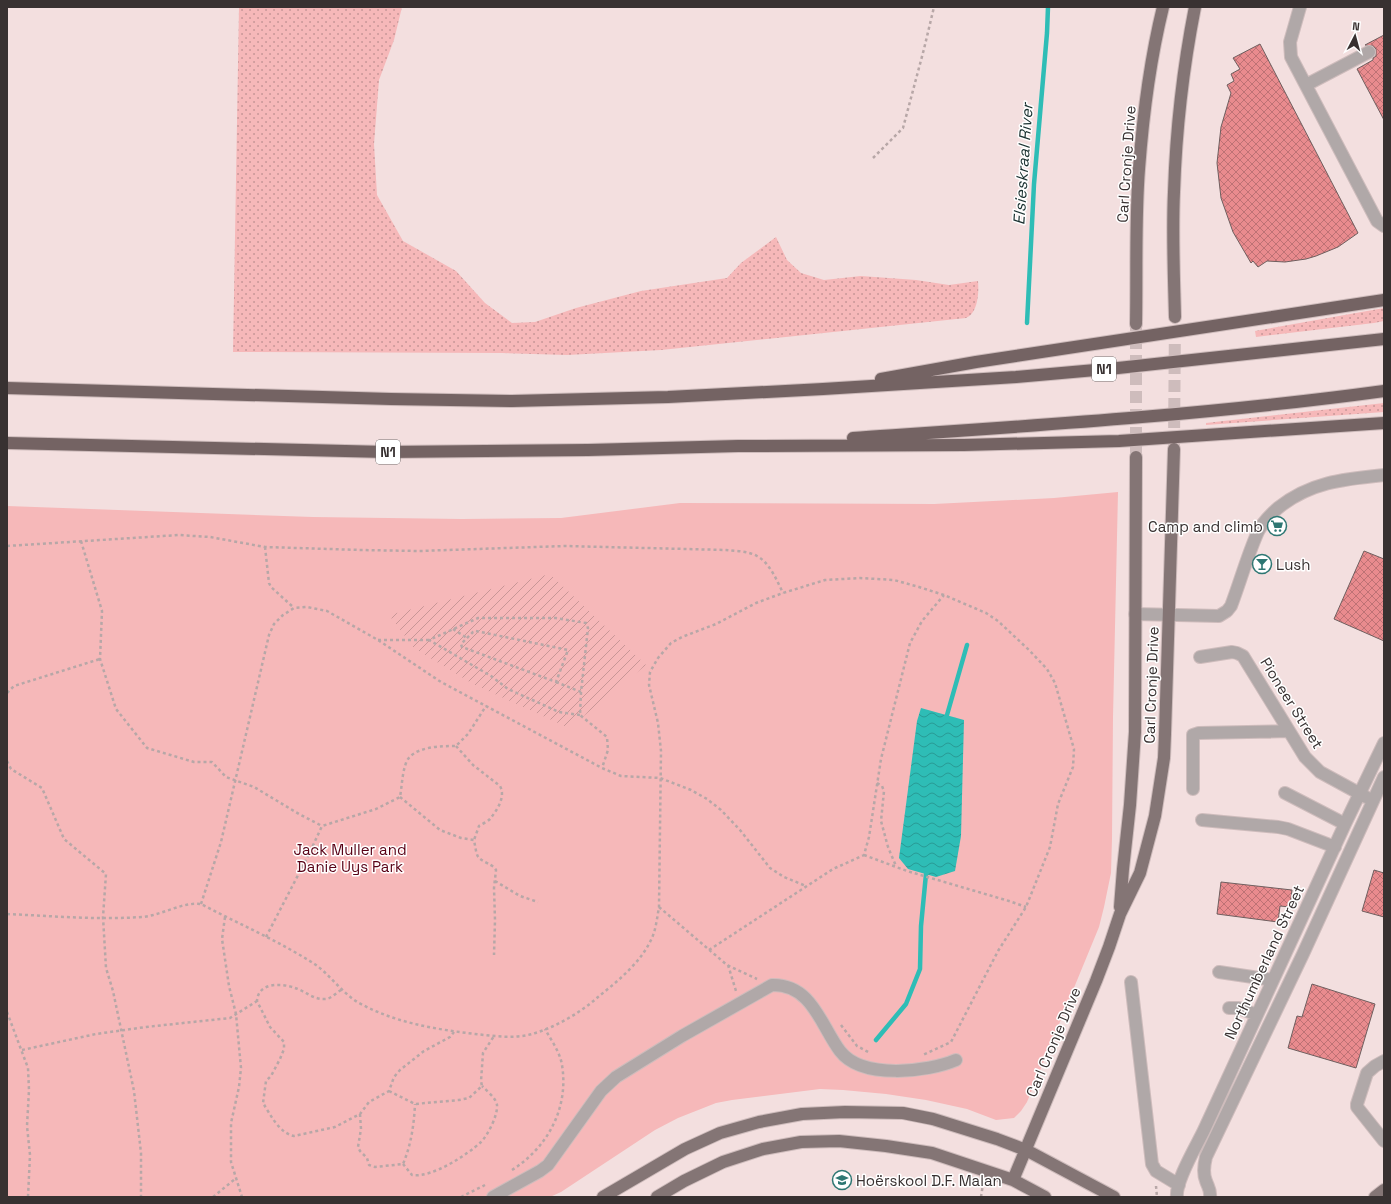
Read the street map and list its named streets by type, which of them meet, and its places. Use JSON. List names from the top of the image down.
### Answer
{
  "streets": {
    "highway": ["N1"],
    "main road": ["Carl Cronje Drive"],
    "street": ["Pioneer Street", "Northumberland Street"]
  },
  "crossings": [
    ["Pioneer Street", "Northumberland Street"]
  ],
  "water": ["Elsieskraal River"],
  "parks": ["Jack Muller and Danie Uys Park"],
  "places": {
    "supermarket": ["Camp and climb"],
    "bar": ["Lush"],
    "school or university": ["Hoërskool D.F. Malan"]
  },
  "north": "top"
}
